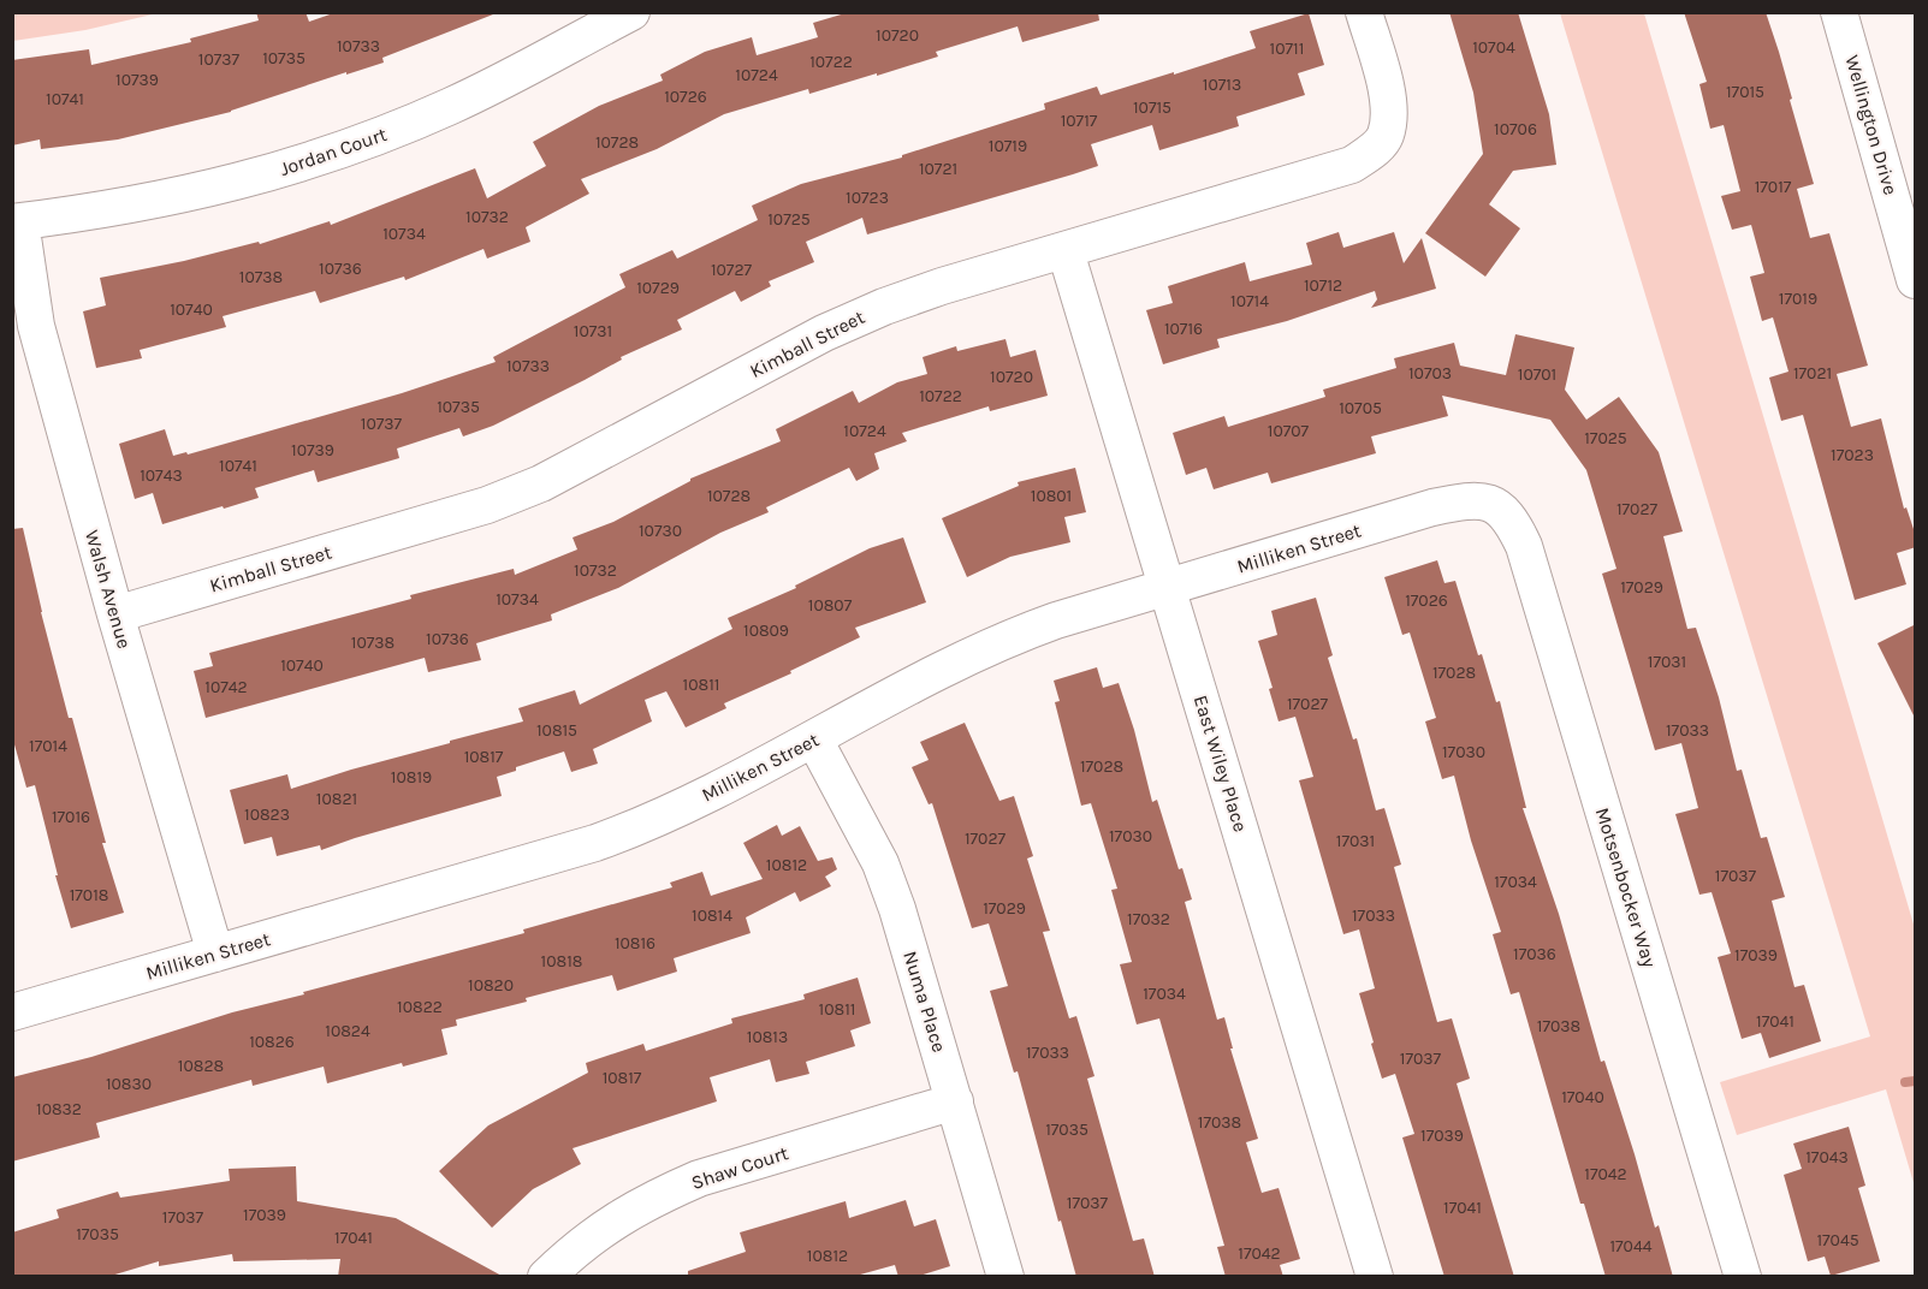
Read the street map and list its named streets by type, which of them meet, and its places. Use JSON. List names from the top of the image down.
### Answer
{
  "streets": {
    "street": [
      "Wellington Drive",
      "Jordan Court",
      "Kimball Street",
      "Milliken Street",
      "Walsh Avenue",
      "East Wiley Place",
      "Motsenbocker Way",
      "Numa Place",
      "Shaw Court"
    ]
  },
  "crossings": [
    ["Jordan Court", "Walsh Avenue"],
    ["Kimball Street", "Walsh Avenue"],
    ["Kimball Street", "East Wiley Place"],
    ["Milliken Street", "Walsh Avenue"],
    ["Milliken Street", "East Wiley Place"],
    ["Milliken Street", "Motsenbocker Way"],
    ["Milliken Street", "Numa Place"],
    ["Numa Place", "Shaw Court"]
  ],
  "house_numbers": [
    "10720",
    "10733",
    "10704",
    "10711",
    "10735",
    "10737",
    "10722",
    "10724",
    "10739",
    "10713",
    "17015",
    "10726",
    "10741",
    "10715",
    "10717",
    "10706",
    "10728",
    "10719",
    "10721",
    "17017",
    "10723",
    "10732",
    "10725",
    "10734",
    "10736",
    "10727",
    "10738",
    "10712",
    "10729",
    "17019",
    "10714",
    "10740",
    "10716",
    "10731",
    "10733",
    "10703",
    "17021",
    "10701",
    "10720",
    "10722",
    "10735",
    "10705",
    "10737",
    "10724",
    "10707",
    "17025",
    "10739",
    "17023",
    "10741",
    "10743",
    "10728",
    "10801",
    "17027",
    "10730",
    "10732",
    "17029",
    "10734",
    "17026",
    "10807",
    "10809",
    "10736",
    "10738",
    "17031",
    "10740",
    "17028",
    "10811",
    "10742",
    "17027",
    "10815",
    "17033",
    "17014",
    "17030",
    "10817",
    "17028",
    "10819",
    "10821",
    "10823",
    "17016",
    "17030",
    "17027",
    "17031",
    "10812",
    "17037",
    "17034",
    "17018",
    "17029",
    "10814",
    "17033",
    "17032",
    "10816",
    "17036",
    "17039",
    "10818",
    "10820",
    "17034",
    "10822",
    "10811",
    "17041",
    "17038",
    "10824",
    "10813",
    "10826",
    "17033",
    "17037",
    "10828",
    "10817",
    "10830",
    "17040",
    "10832",
    "17038",
    "17035",
    "17039",
    "17043",
    "17042",
    "17037",
    "17041",
    "17039",
    "17037",
    "17035",
    "17041",
    "17045",
    "17044",
    "17042",
    "10812"
  ]
}
